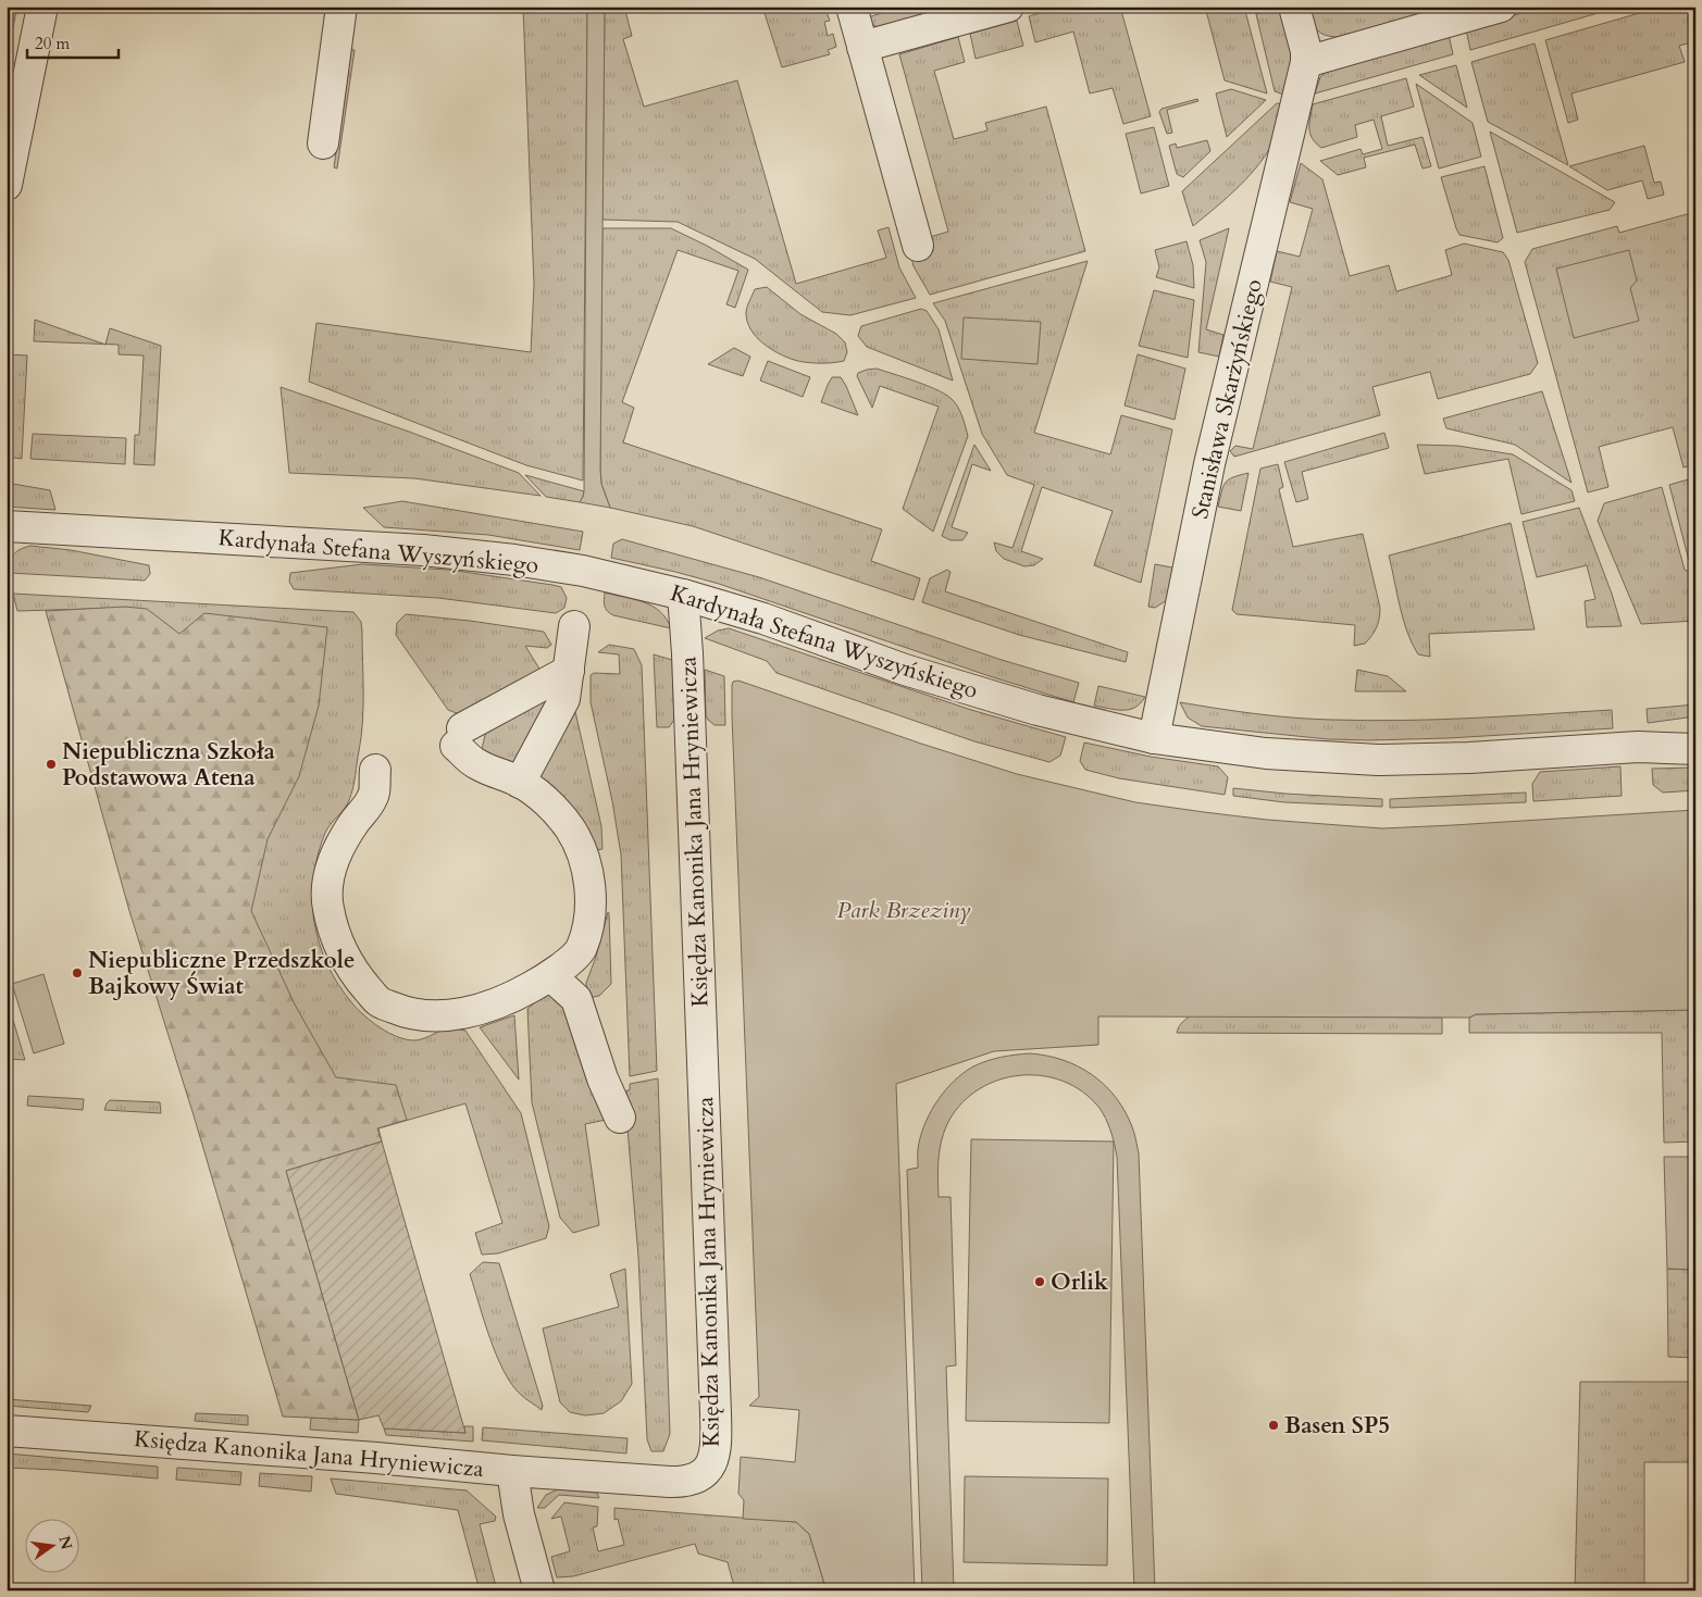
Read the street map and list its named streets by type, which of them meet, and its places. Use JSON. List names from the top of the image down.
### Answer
{
  "streets": {
    "street": ["Stanisława Skarżyńskiego", "Kardynała Stefana Wyszyńskiego", "Księdza Kanonika Jana Hryniewicza"]
  },
  "crossings": [
    ["Stanisława Skarżyńskiego", "Kardynała Stefana Wyszyńskiego"],
    ["Kardynała Stefana Wyszyńskiego", "Księdza Kanonika Jana Hryniewicza"]
  ],
  "parks": ["Park Brzeziny"],
  "places": [
    "Niepubliczna Szkoła Podstawowa Atena",
    "Niepubliczne Przedszkole Bajkowy Świat",
    "Orlik",
    "Basen SP5"
  ],
  "scale_bar": "20 m",
  "north": "right"
}
